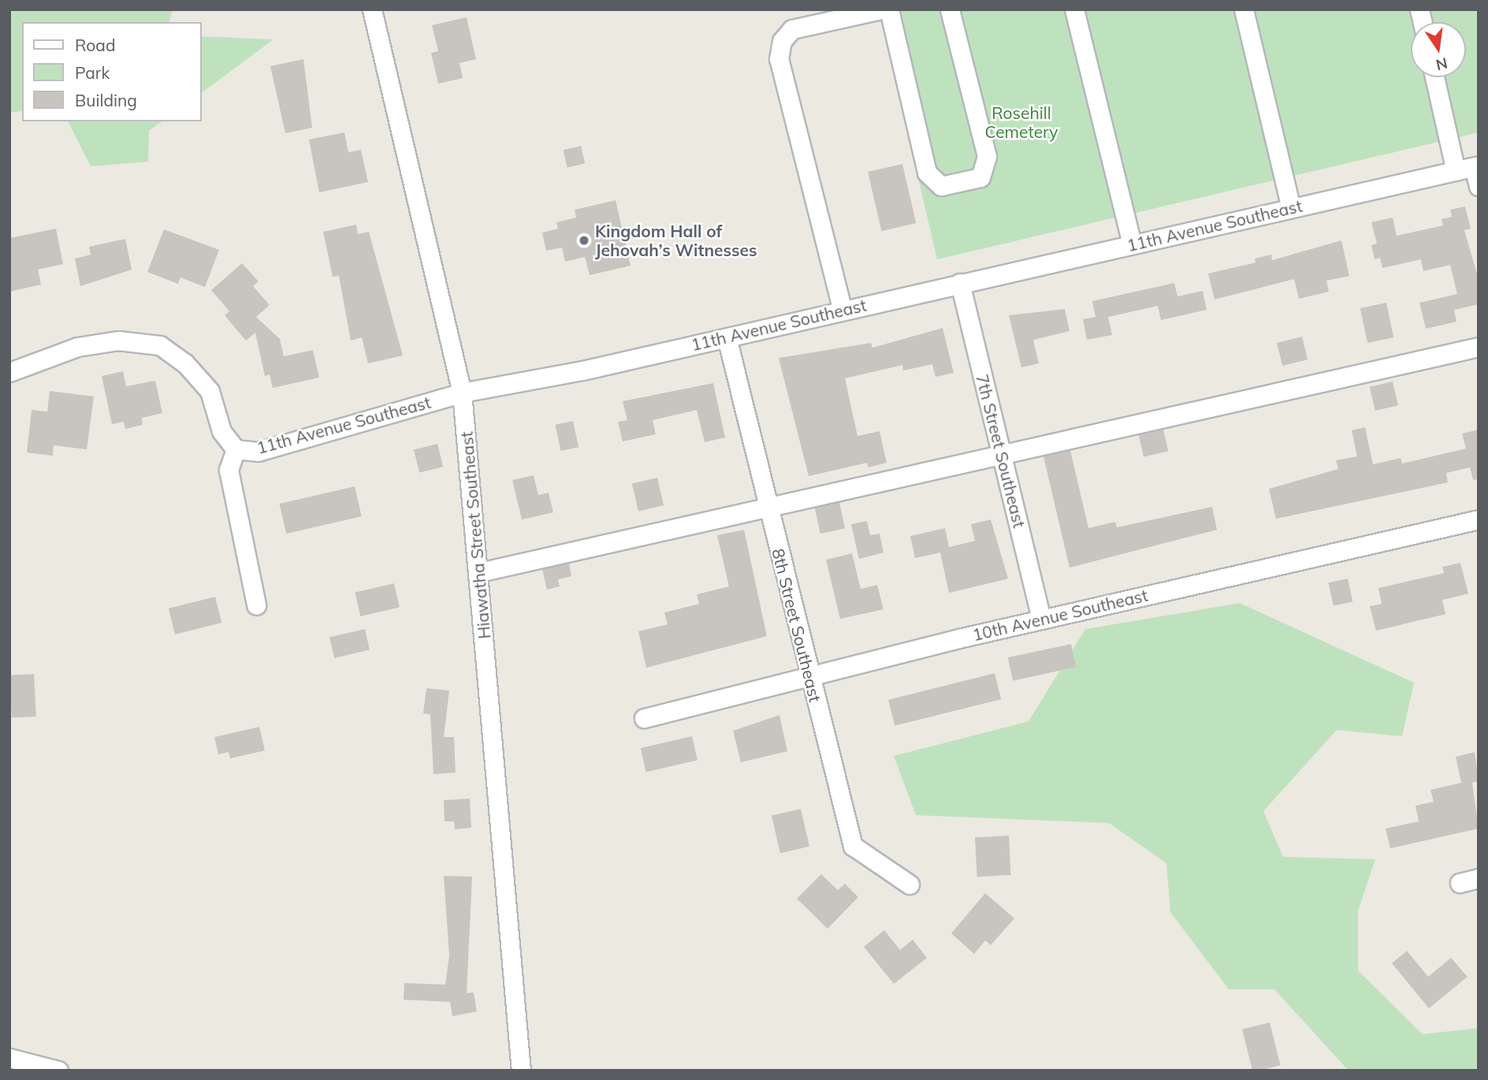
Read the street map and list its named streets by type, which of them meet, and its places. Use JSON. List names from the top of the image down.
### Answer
{
  "streets": {
    "street": [
      "11th Avenue Southeast",
      "7th Street Southeast",
      "Hiawatha Street Southeast",
      "10th Avenue Southeast",
      "8th Street Southeast"
    ]
  },
  "crossings": [
    ["11th Avenue Southeast", "7th Street Southeast"],
    ["11th Avenue Southeast", "Hiawatha Street Southeast"],
    ["11th Avenue Southeast", "8th Street Southeast"],
    ["7th Street Southeast", "10th Avenue Southeast"],
    ["10th Avenue Southeast", "8th Street Southeast"]
  ],
  "parks": ["Rosehill Cemetery"],
  "places": ["Kingdom Hall of Jehovah’s Witnesses"],
  "legend": ["Road", "Park", "Building"],
  "north": "bottom"
}
